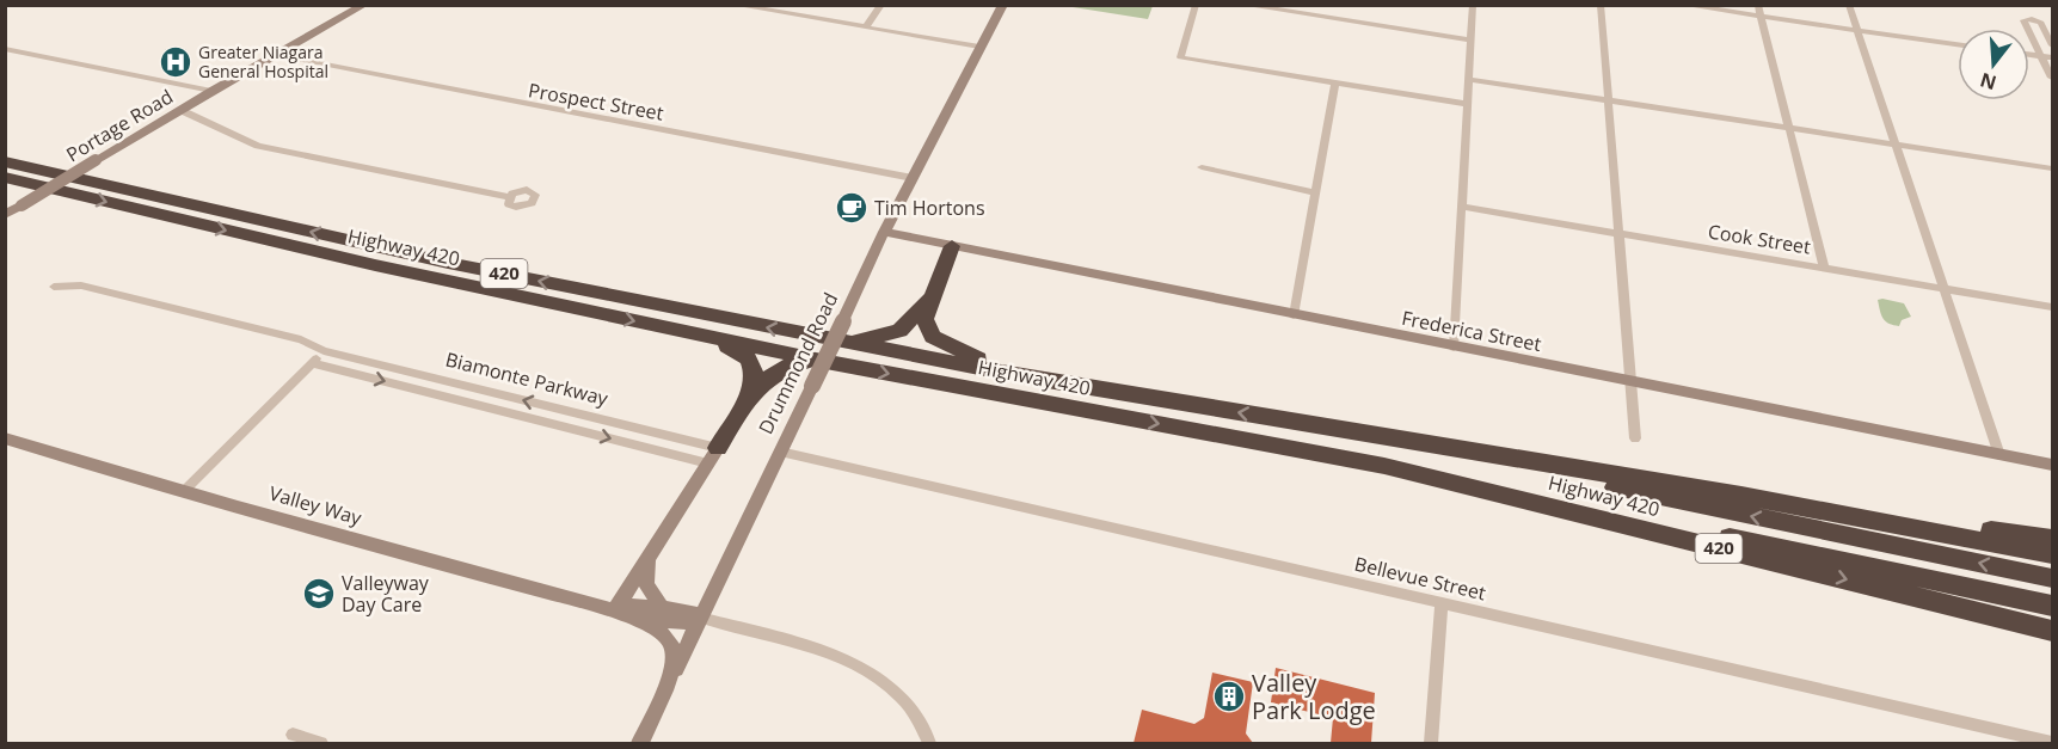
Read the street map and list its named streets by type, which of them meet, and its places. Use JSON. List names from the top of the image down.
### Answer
{
  "streets": {
    "highway": ["Highway 420", "420"],
    "street": [
      "Prospect Street",
      "Portage Road",
      "Cook Street",
      "Frederica Street",
      "Drummond Road",
      "Biamonte Parkway",
      "Valley Way",
      "Bellevue Street"
    ]
  },
  "crossings": [
    ["Prospect Street", "Portage Road"],
    ["Prospect Street", "Drummond Road"],
    ["Frederica Street", "Drummond Road"],
    ["Drummond Road", "Valley Way"],
    ["Drummond Road", "Bellevue Street"]
  ],
  "places": {
    "hospital": ["Greater Niagara General Hospital"],
    "cafe": ["Tim Hortons"],
    "school or university": ["Valleyway Day Care"],
    "building": ["Valley Park Lodge"]
  },
  "north": "bottom"
}
